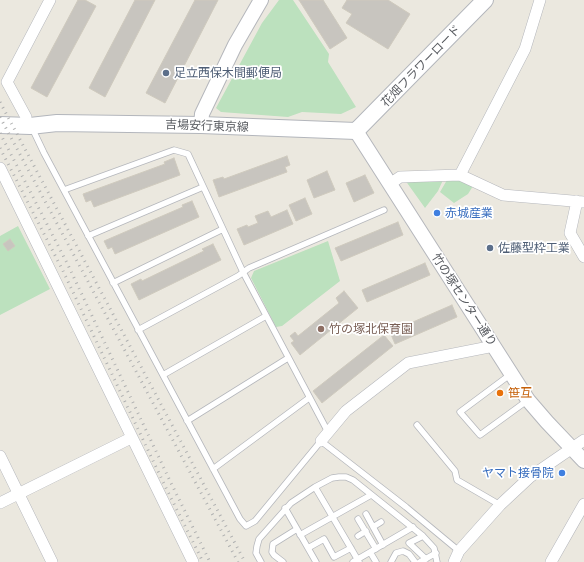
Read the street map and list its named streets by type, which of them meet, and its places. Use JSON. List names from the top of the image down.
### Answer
{
  "streets": {
    "main road": ["花畑フラワーロード", "吉場安行東京線"],
    "street": ["竹の塚センター通り"]
  },
  "crossings": [
    ["花畑フラワーロード", "吉場安行東京線"],
    ["花畑フラワーロード", "竹の塚センター通り"],
    ["吉場安行東京線", "竹の塚センター通り"]
  ],
  "places": [
    "足立西保木間郵便局",
    "赤城産業",
    "佐藤型枠工業",
    "竹の塚北保育園",
    "笹互",
    "ヤマト接骨院"
  ]
}
